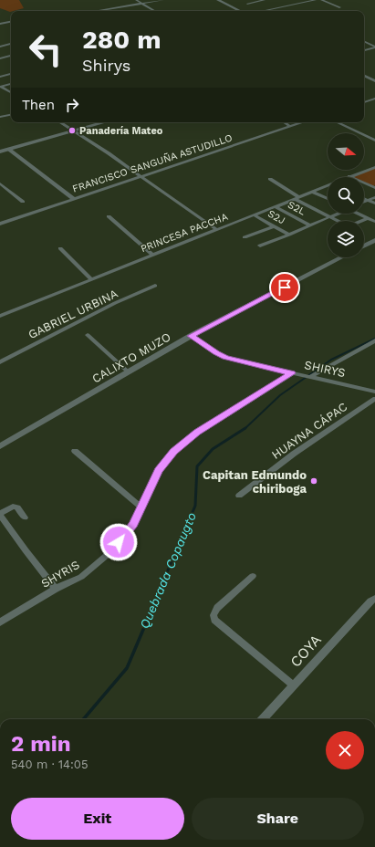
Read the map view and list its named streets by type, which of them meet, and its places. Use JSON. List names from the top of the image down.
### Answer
{
  "streets": {
    "street": [
      "FRANCISCO SANGUÑA ASTUDILLO",
      "S2L",
      "S2J",
      "PRINCESA PACCHA",
      "GABRIEL URBINA",
      "CALIXTO MUZO",
      "SHIRYS",
      "HUAYNA CÁPAC",
      "SHYRIS",
      "COYA"
    ]
  },
  "crossings": [
    ["S2L", "PRINCESA PACCHA"],
    ["S2J", "PRINCESA PACCHA"],
    ["CALIXTO MUZO", "SHIRYS"],
    ["SHIRYS", "SHYRIS"]
  ],
  "water": ["Quebrada Copaugto"],
  "places": ["Panadería Mateo", "Capitan Edmundo chiriboga"],
  "north": "right",
  "page": {
    "turn": ["280 m", "Shirys"],
    "then": "Then",
    "heading": ["2 min", "540 m · 14:05"],
    "buttons": ["Exit", "Share"]
  }
}
